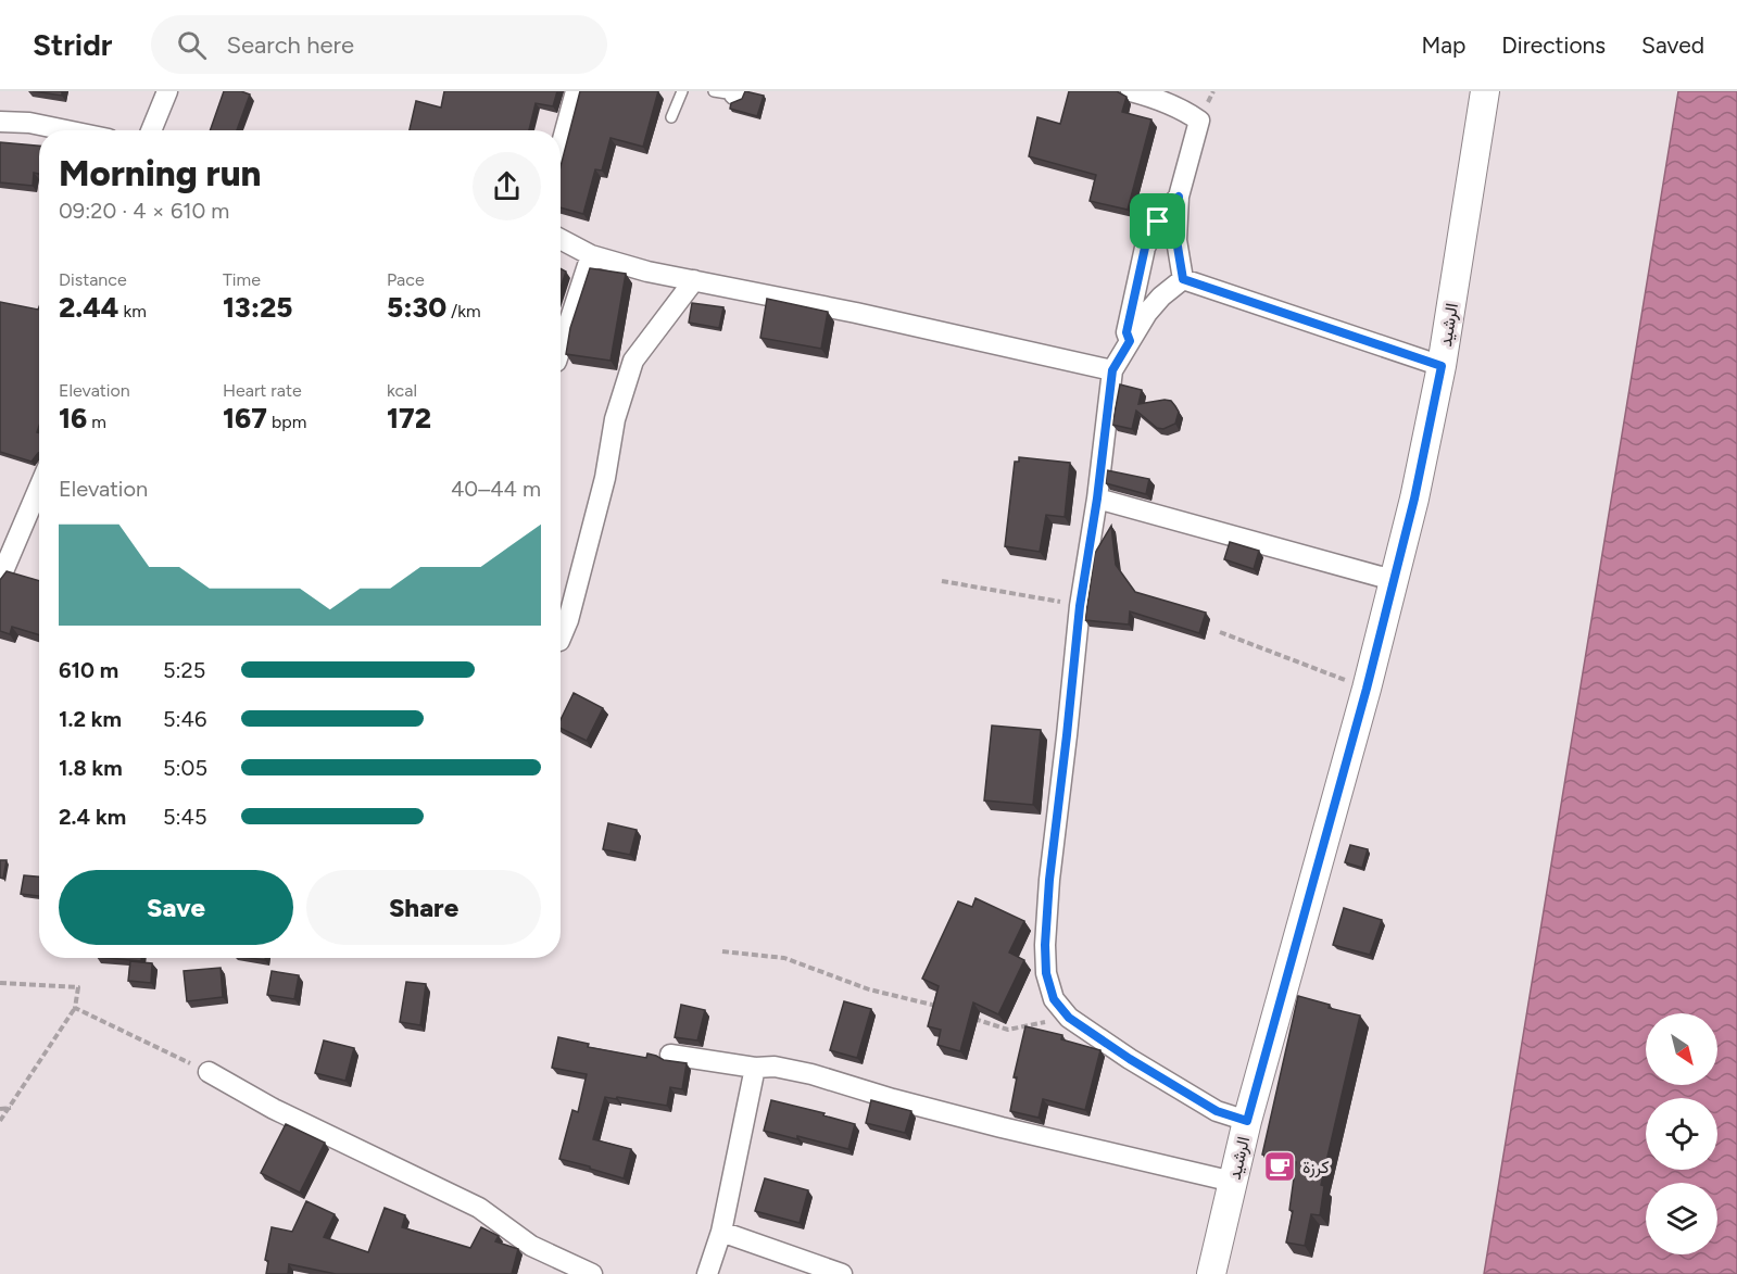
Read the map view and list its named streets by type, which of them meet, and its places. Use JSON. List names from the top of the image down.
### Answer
{
  "streets": {
    "main road": ["الرشيد"]
  },
  "places": {
    "cafe": ["كرزة"]
  },
  "north": "bottom right",
  "page": {
    "header": "Stridr",
    "search": "Search here",
    "nav": ["Map", "Directions", "Saved"],
    "heading": ["Morning run", "09:20 · 4 × 610 m"],
    "stats": [
      ["Distance", "2.44 km"],
      ["Time", "13:25"],
      ["Pace", "5:30 /km"],
      ["Elevation", "16 m"],
      ["Heart rate", "167 bpm"],
      ["kcal", "172"]
    ],
    "chart": ["Elevation", "40–44 m"],
    "list": [
      {
        "name": "610 m",
        "note": "5:25"
      },
      {
        "name": "1.2 km",
        "note": "5:46"
      },
      {
        "name": "1.8 km",
        "note": "5:05"
      },
      {
        "name": "2.4 km",
        "note": "5:45"
      }
    ],
    "buttons": ["Save", "Share"]
  }
}
